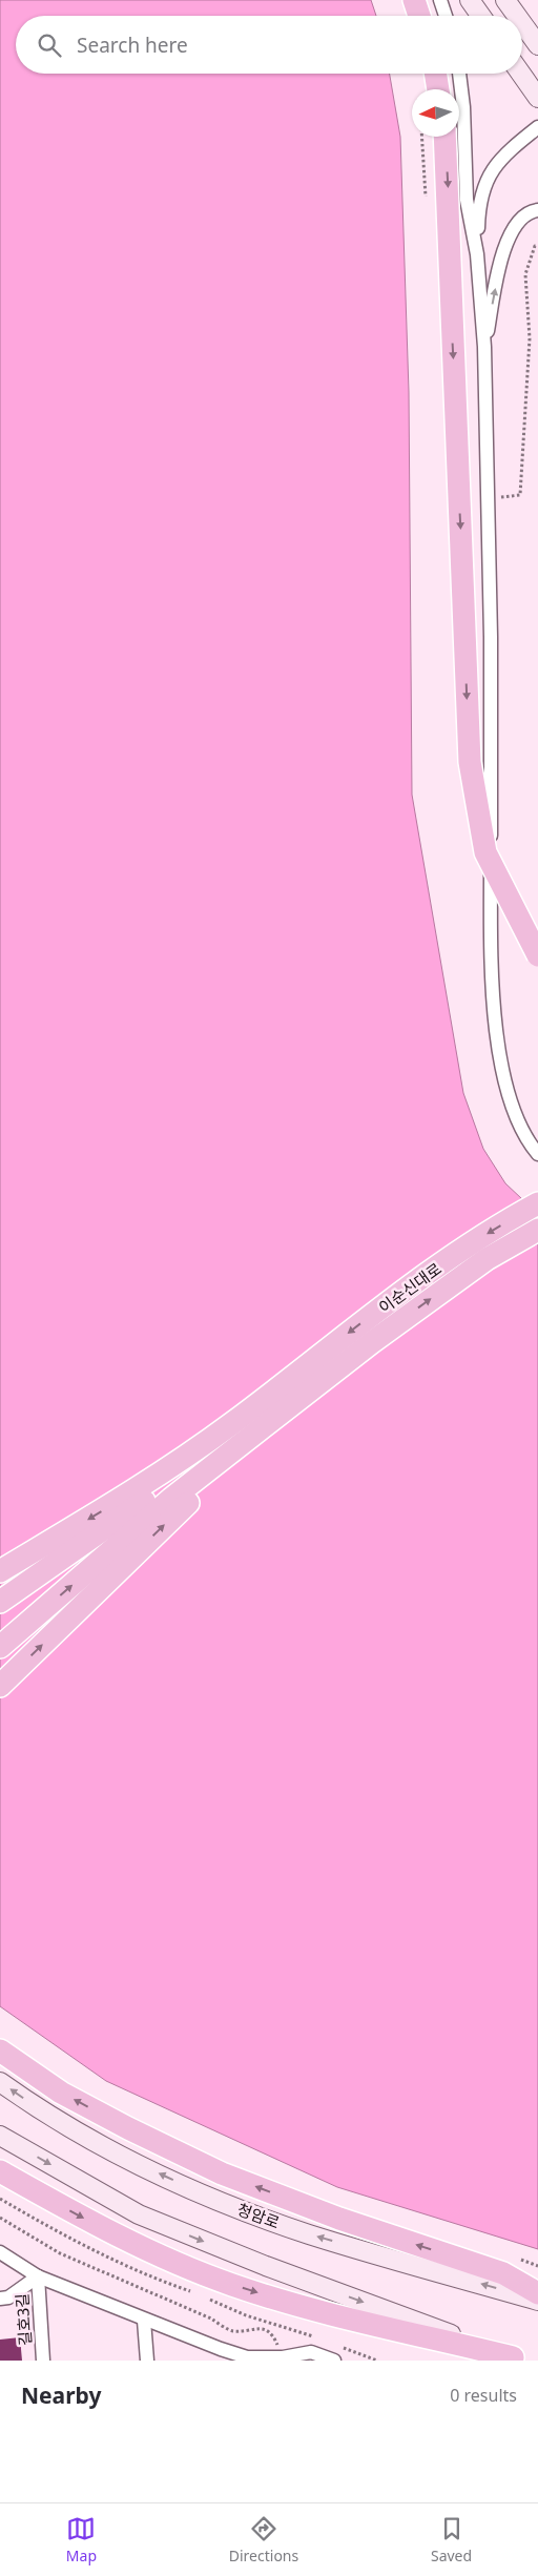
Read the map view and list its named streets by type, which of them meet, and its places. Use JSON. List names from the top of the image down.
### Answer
{
  "streets": {
    "highway": ["이순신대로"],
    "main road": ["청암로"],
    "street": ["길호3길"]
  },
  "north": "left",
  "page": {
    "search": "Search here",
    "heading": ["Nearby", "0 results"],
    "nav": ["Map", "Directions", "Saved"]
  }
}
